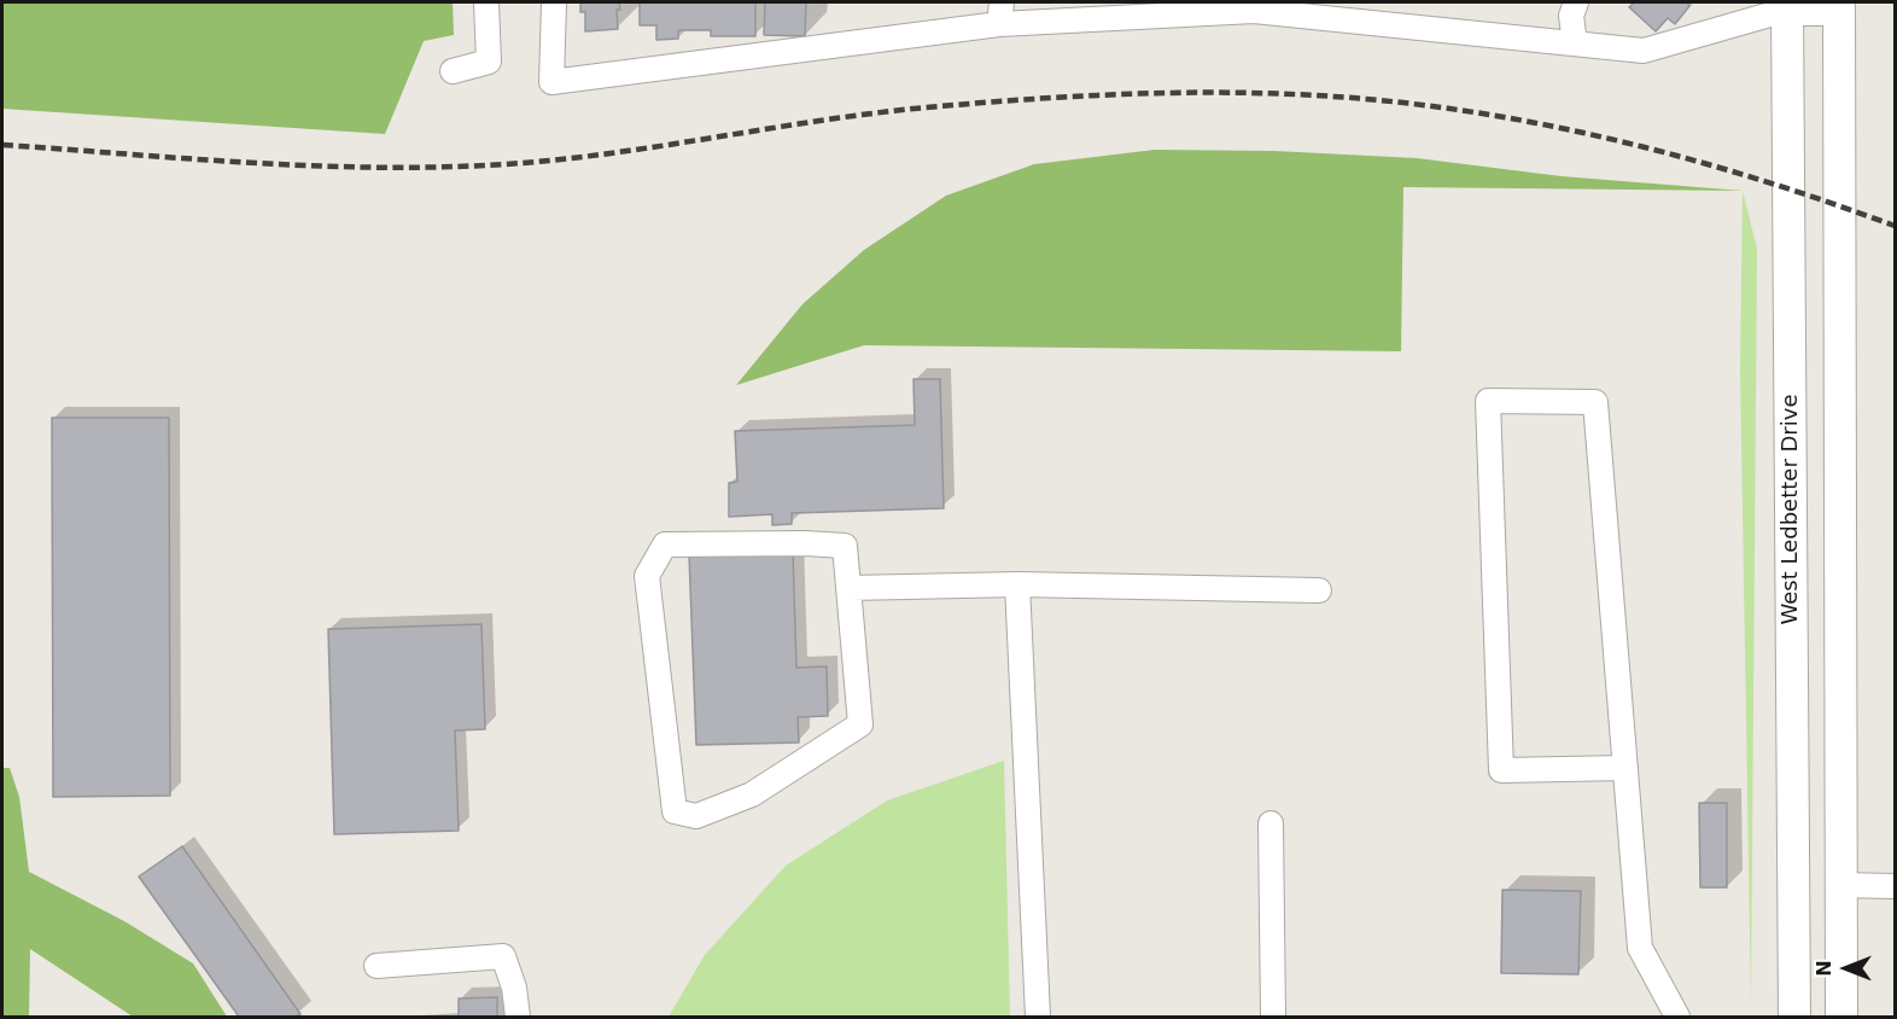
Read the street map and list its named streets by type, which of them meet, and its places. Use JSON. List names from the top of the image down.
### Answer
{
  "streets": {
    "main road": ["West Ledbetter Drive"]
  },
  "north": "left"
}
